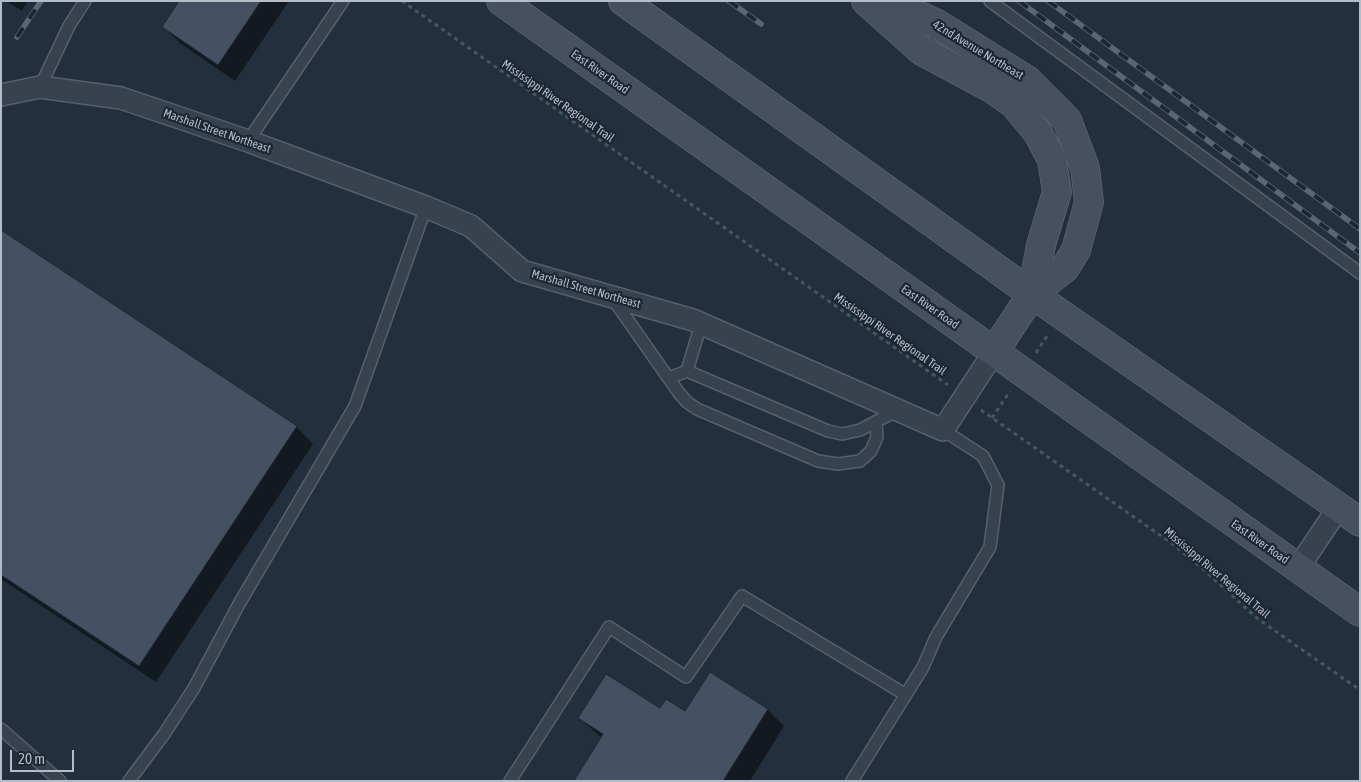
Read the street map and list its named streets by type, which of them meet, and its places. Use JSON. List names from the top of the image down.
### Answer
{
  "streets": {
    "street": ["42nd Avenue Northeast", "East River Road", "Marshall Street Northeast"],
    "path": ["Mississippi River Regional Trail"]
  },
  "crossings": [
    ["42nd Avenue Northeast", "East River Road"]
  ],
  "scale_bar": "20 m"
}
